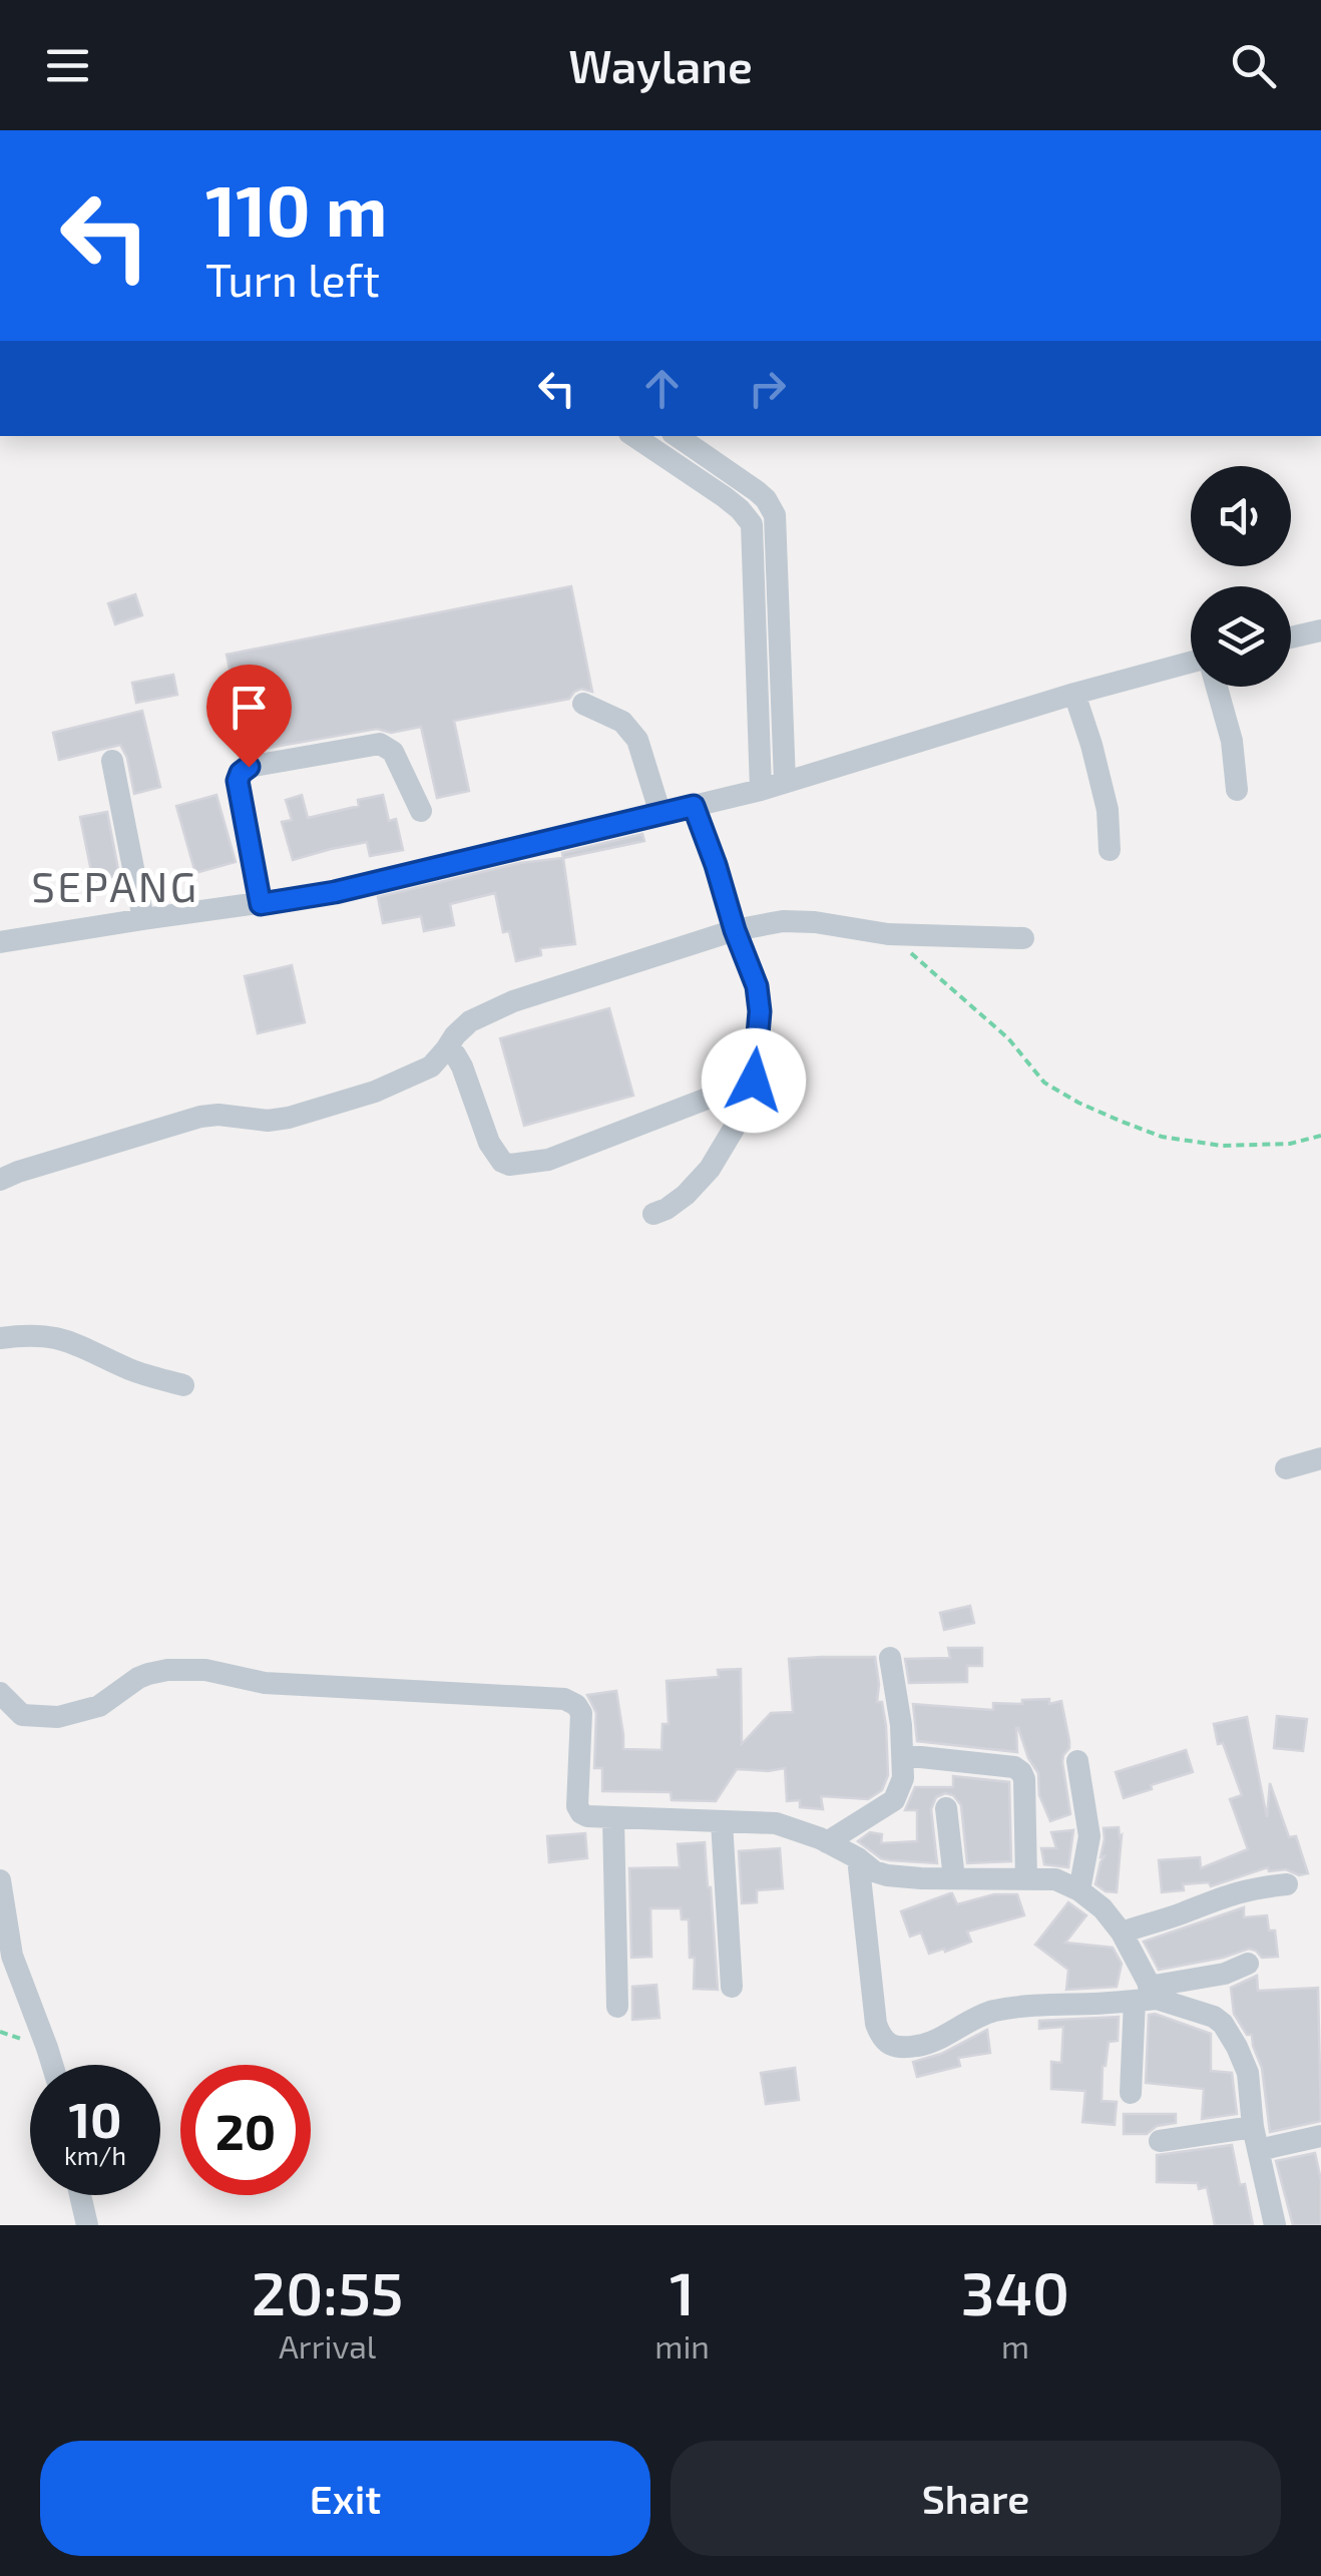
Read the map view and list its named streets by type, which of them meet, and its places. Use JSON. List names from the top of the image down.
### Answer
{
  "districts": ["SEPANG"],
  "page": {
    "header": "Waylane",
    "turn": ["110 m", "Turn left"],
    "speed": "10 km/h",
    "limit": "20",
    "eta": [
      "20:55",
      "Arrival",
      "1",
      "min",
      "340",
      "m"
    ],
    "buttons": ["Exit", "Share"]
  }
}
